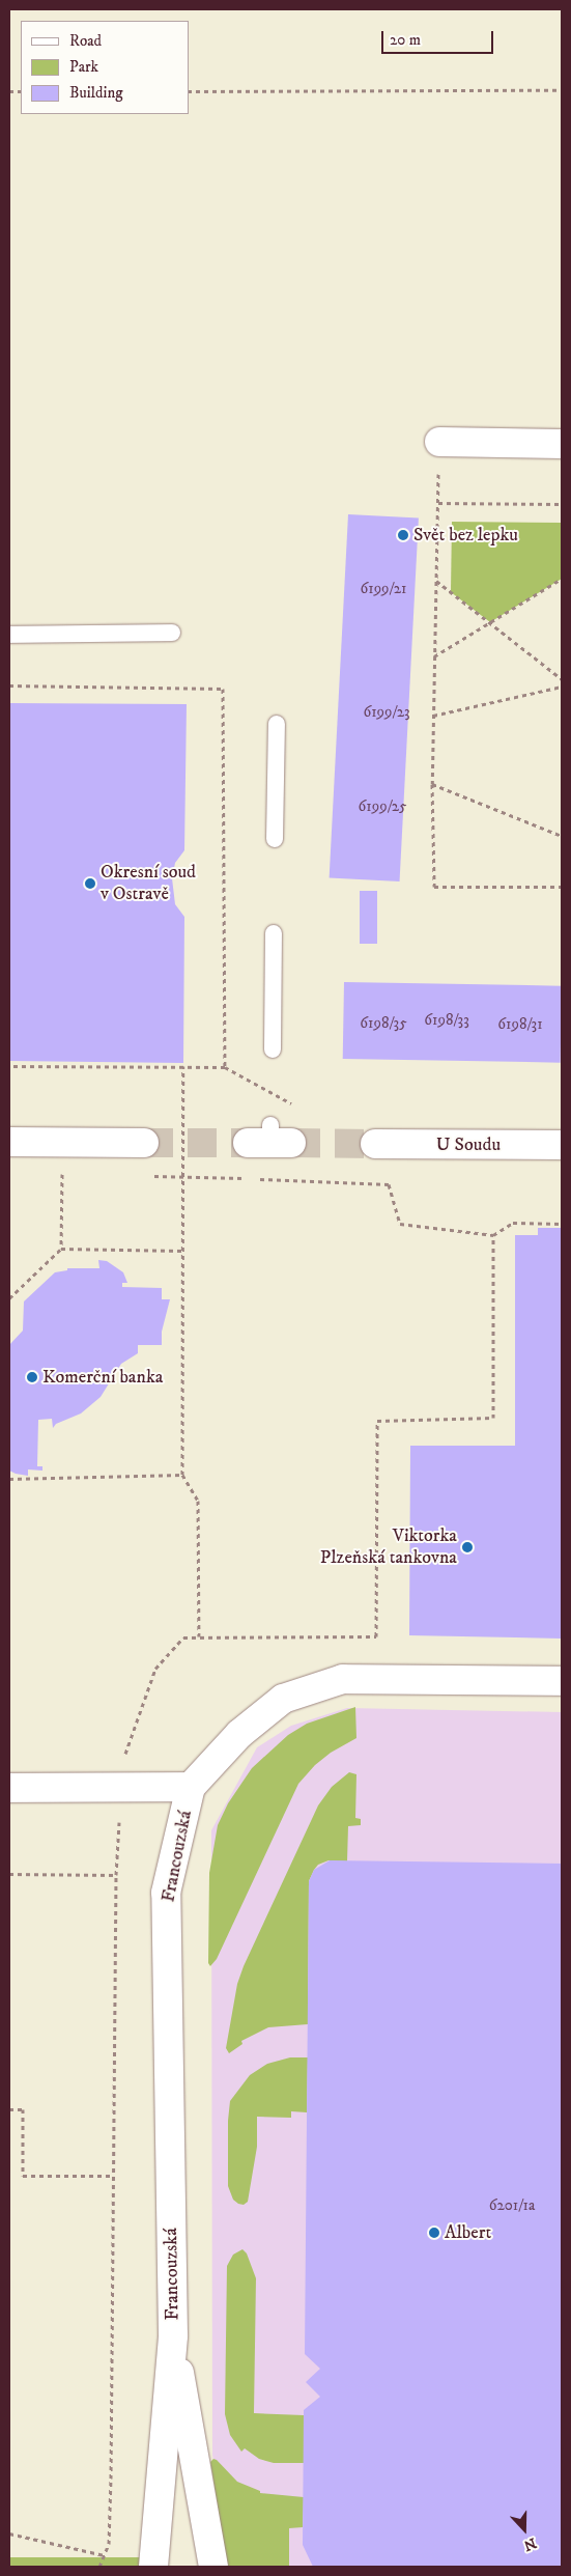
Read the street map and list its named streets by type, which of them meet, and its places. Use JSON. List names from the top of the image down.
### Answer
{
  "streets": {
    "street": ["U Soudu", "Francouzská"]
  },
  "places": [
    "Svět bez lepku",
    "Okresní soud v Ostravě",
    "Komerční banka",
    "Viktorka Plzeňská tankovna",
    "Albert"
  ],
  "house_numbers": [
    "6199/21",
    "6199/23",
    "6199/25",
    "6198/33",
    "6198/35",
    "6198/31",
    "6201/1a"
  ],
  "legend": ["Road", "Park", "Building"],
  "scale_bar": "20 m",
  "north": "bottom"
}
